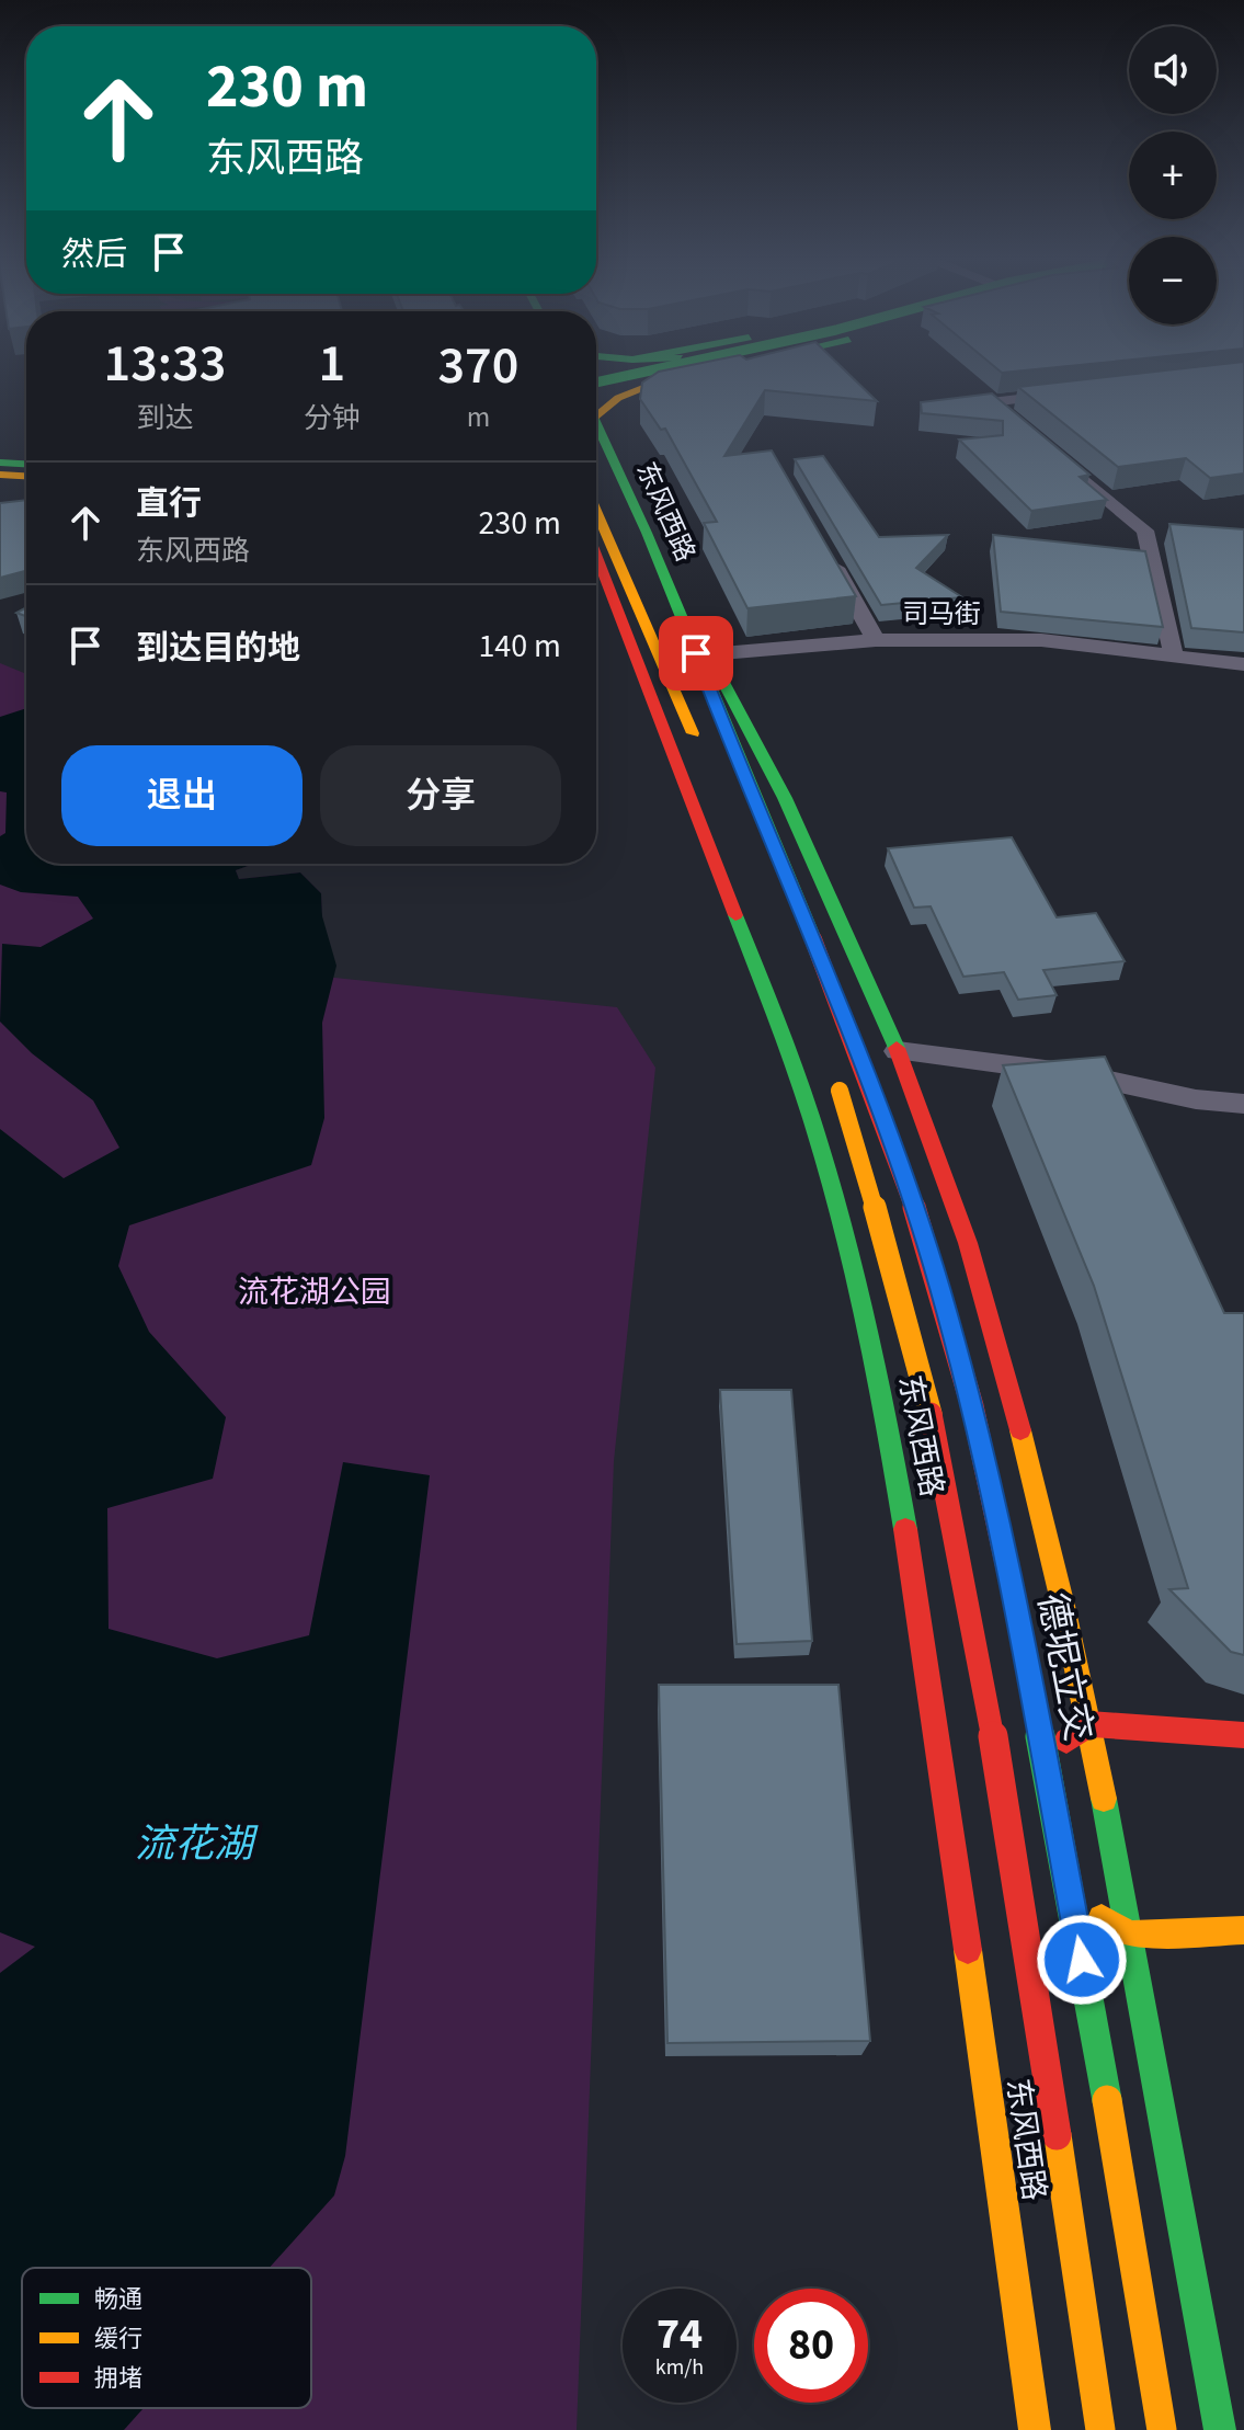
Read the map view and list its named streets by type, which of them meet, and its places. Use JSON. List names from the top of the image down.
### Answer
{
  "streets": {
    "main road": ["东风西路", "德坭立交"],
    "street": ["司马街"]
  },
  "crossings": [
    ["东风西路", "司马街"],
    ["东风西路", "德坭立交"]
  ],
  "water": ["流花湖"],
  "parks": ["流花湖公园"],
  "legend": ["畅通", "缓行", "拥堵"],
  "page": {
    "map_buttons": ["+", "−"],
    "turn": ["230 m", "东风西路"],
    "then": "然后",
    "eta": [
      "13:33",
      "到达",
      "1",
      "分钟",
      "370",
      "m"
    ],
    "list": [
      {
        "name": "直行",
        "note": "东风西路",
        "value": "230 m"
      },
      {
        "name": "到达目的地",
        "value": "140 m"
      }
    ],
    "buttons": ["退出", "分享"],
    "speed": "74 km/h",
    "limit": "80"
  }
}
